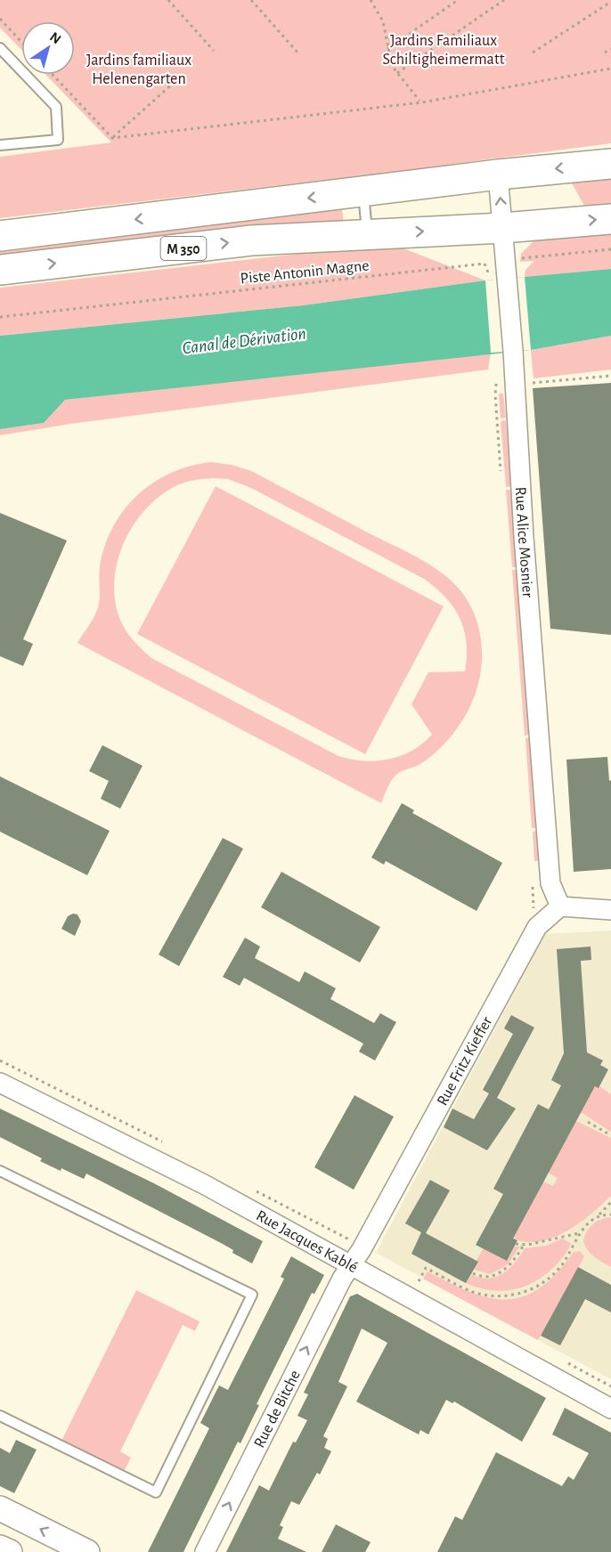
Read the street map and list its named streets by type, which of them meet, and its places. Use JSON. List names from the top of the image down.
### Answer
{
  "streets": {
    "main road": ["M 350"],
    "street": [
      "Rue Alice Mosnier",
      "Rue Fritz Kieffer",
      "Rue Jacques Kablé",
      "Rue de Bitche"
    ],
    "path": ["Piste Antonin Magne"]
  },
  "crossings": [
    ["M 350", "Rue Alice Mosnier"],
    ["Piste Antonin Magne", "Rue Alice Mosnier"],
    ["Rue Alice Mosnier", "Rue Fritz Kieffer"],
    ["Rue Fritz Kieffer", "Rue Jacques Kablé"],
    ["Rue Fritz Kieffer", "Rue de Bitche"],
    ["Rue Jacques Kablé", "Rue de Bitche"]
  ],
  "one_way": ["Rue de Bitche"],
  "water": ["Canal de Dérivation"],
  "parks": ["Jardins Familiaux Schiltigheimermatt", "Jardins familiaux Helenengarten"],
  "north": "top right"
}
